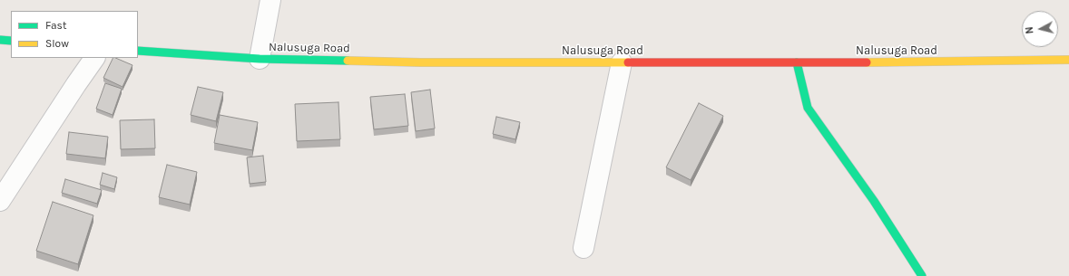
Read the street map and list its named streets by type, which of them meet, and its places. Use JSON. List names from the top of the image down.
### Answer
{
  "streets": {
    "street": ["Nalusuga Road"]
  },
  "legend": ["Fast", "Slow"],
  "north": "left"
}
